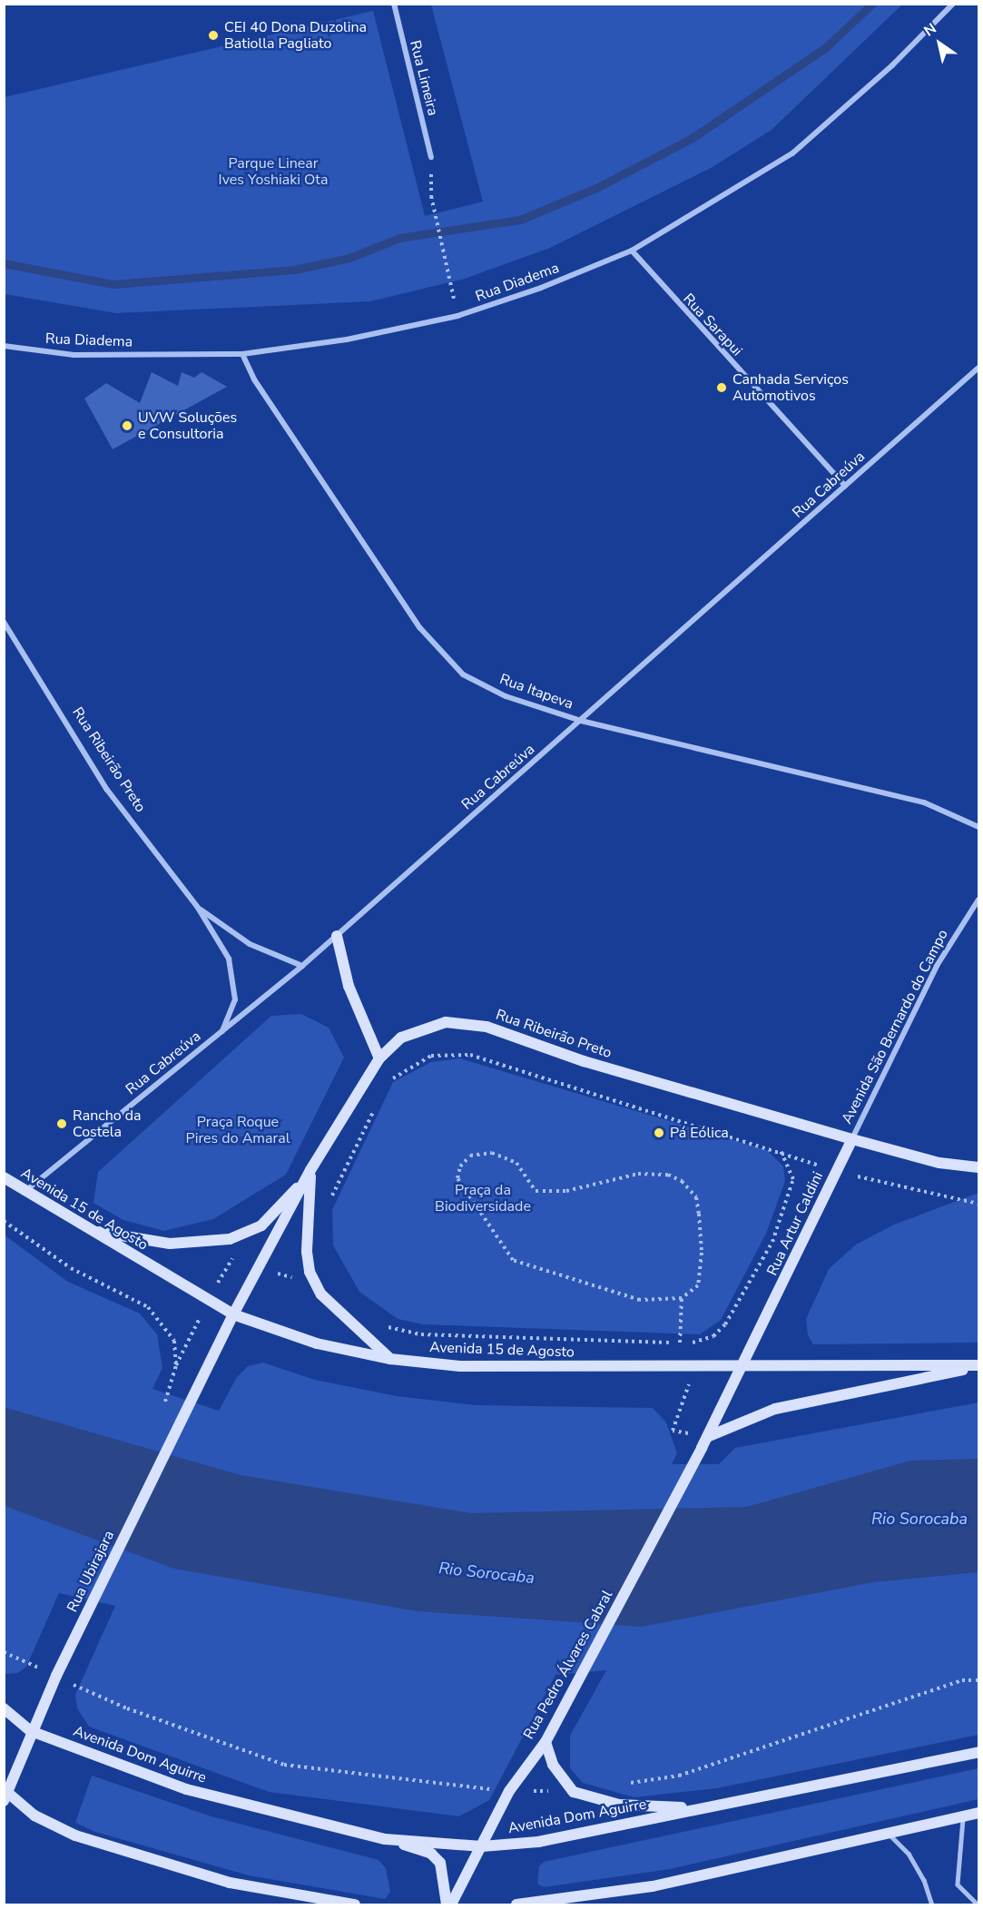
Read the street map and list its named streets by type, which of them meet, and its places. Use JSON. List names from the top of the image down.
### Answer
{
  "streets": {
    "main road": [
      "Rua Ribeirão Preto",
      "Avenida 15 de Agosto",
      "Rua Artur Caldini",
      "Rua Ubirajara",
      "Rua Pedro Álvares Cabral",
      "Avenida Dom Aguirre"
    ],
    "street": [
      "Rua Limeira",
      "Rua Diadema",
      "Rua Sarapui",
      "Rua Cabreúva",
      "Rua Itapeva",
      "Avenida São Bernardo do Campo"
    ]
  },
  "crossings": [
    ["Rua Diadema", "Rua Sarapui"],
    ["Rua Diadema", "Rua Itapeva"],
    ["Rua Sarapui", "Rua Cabreúva"],
    ["Rua Cabreúva", "Rua Itapeva"],
    ["Rua Cabreúva", "Rua Ribeirão Preto"],
    ["Rua Cabreúva", "Avenida 15 de Agosto"],
    ["Rua Ribeirão Preto", "Avenida São Bernardo do Campo"],
    ["Rua Ribeirão Preto", "Avenida 15 de Agosto"],
    ["Rua Ribeirão Preto", "Rua Artur Caldini"],
    ["Rua Ribeirão Preto", "Rua Ubirajara"],
    ["Avenida São Bernardo do Campo", "Rua Artur Caldini"],
    ["Avenida 15 de Agosto", "Rua Artur Caldini"],
    ["Avenida 15 de Agosto", "Rua Ubirajara"],
    ["Rua Artur Caldini", "Rua Pedro Álvares Cabral"],
    ["Rua Ubirajara", "Avenida Dom Aguirre"],
    ["Rua Pedro Álvares Cabral", "Avenida Dom Aguirre"]
  ],
  "water": ["Rio Sorocaba"],
  "parks": ["Parque Linear Ives Yoshiaki Ota", "Praça Roque Pires do Amaral", "Praça da Biodiversidade"],
  "places": [
    "CEI 40 Dona Duzolina Batiolla Pagliato",
    "Canhada Serviços Automotivos",
    "UVW Soluções e Consultoria",
    "Rancho da Costela",
    "Pá Eólica"
  ],
  "north": "top left"
}
